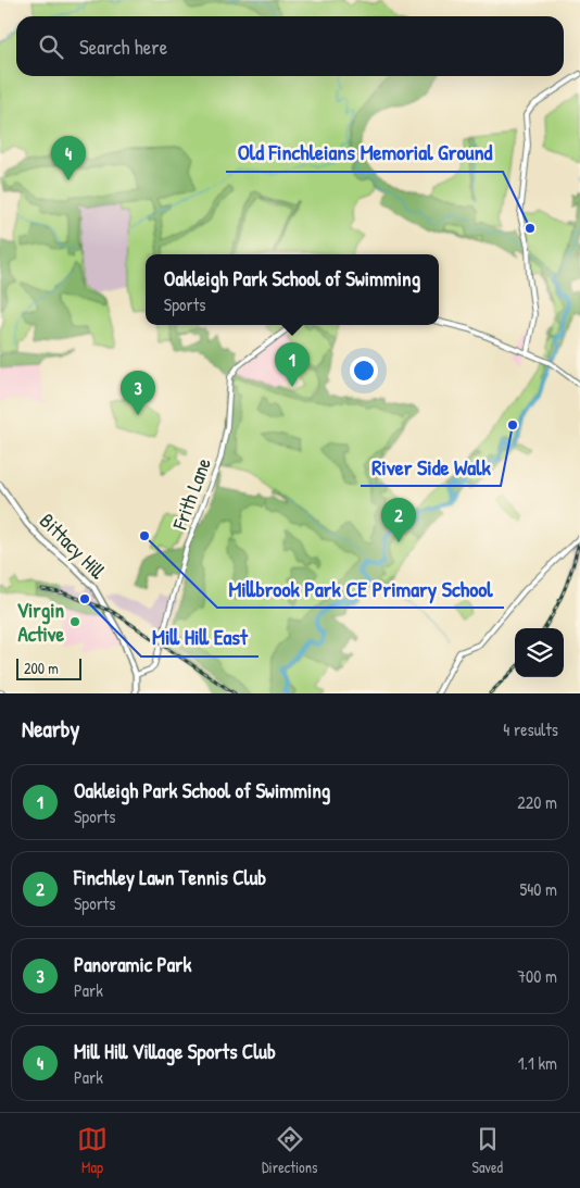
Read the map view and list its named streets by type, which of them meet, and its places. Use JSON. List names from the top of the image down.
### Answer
{
  "streets": {
    "main road": ["Bittacy Hill"],
    "street": ["Frith Lane"]
  },
  "crossings": [
    ["Frith Lane", "Bittacy Hill"]
  ],
  "places": [
    "Old Finchleians Memorial Ground",
    "River Side Walk",
    "Millbrook Park CE Primary School",
    "Mill Hill East",
    "Virgin Active"
  ],
  "scale_bar": "200 m",
  "page": {
    "search": "Search here",
    "pins": [
      "4",
      "1",
      "3",
      "2"
    ],
    "popup": ["Oakleigh Park School of Swimming", "Sports"],
    "scale": "200 m",
    "heading": ["Nearby", "4 results"],
    "list": [
      {
        "mark": "1",
        "name": "Oakleigh Park School of Swimming",
        "note": "Sports",
        "value": "220 m"
      },
      {
        "mark": "2",
        "name": "Finchley Lawn Tennis Club",
        "note": "Sports",
        "value": "540 m"
      },
      {
        "mark": "3",
        "name": "Panoramic Park",
        "note": "Park",
        "value": "700 m"
      },
      {
        "mark": "4",
        "name": "Mill Hill Village Sports Club",
        "note": "Park",
        "value": "1.1 km"
      }
    ],
    "nav": ["Map", "Directions", "Saved"]
  }
}
